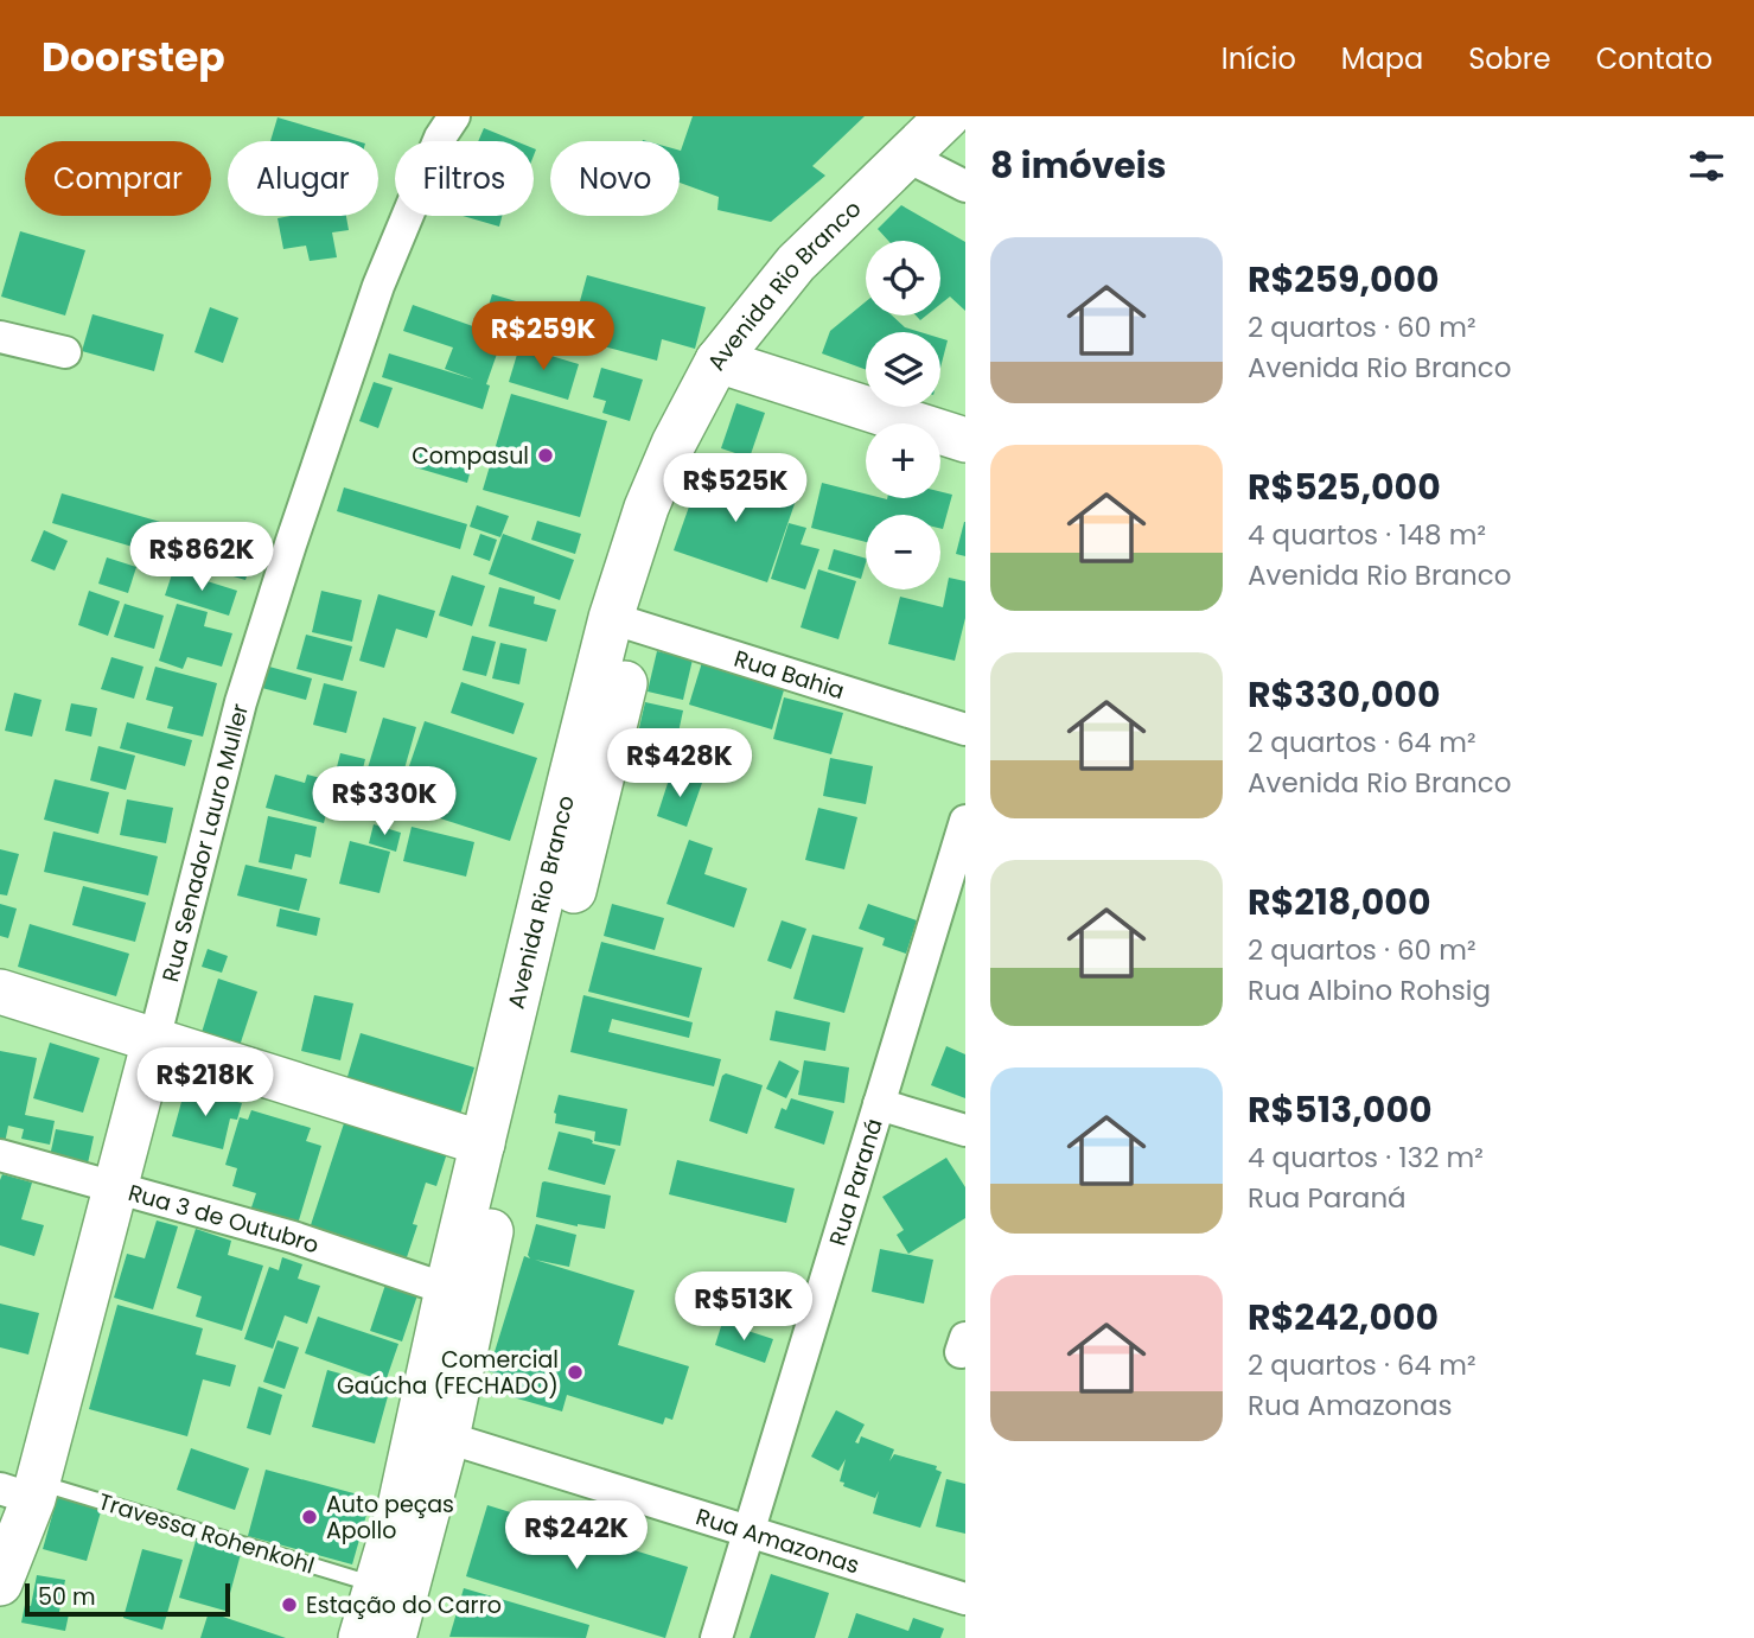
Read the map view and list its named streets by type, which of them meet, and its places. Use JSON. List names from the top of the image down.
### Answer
{
  "streets": {
    "main road": ["Avenida Rio Branco", "Rua Senador Lauro Muller"],
    "street": [
      "Rua Bahia",
      "Rua Paraná",
      "Rua 3 de Outubro",
      "Rua Amazonas"
    ],
    "lane": ["Travessa Rohenkohl"]
  },
  "crossings": [
    ["Avenida Rio Branco", "Rua Bahia"],
    ["Avenida Rio Branco", "Rua 3 de Outubro"],
    ["Avenida Rio Branco", "Travessa Rohenkohl"],
    ["Avenida Rio Branco", "Rua Amazonas"],
    ["Rua Senador Lauro Muller", "Rua 3 de Outubro"],
    ["Rua Senador Lauro Muller", "Travessa Rohenkohl"],
    ["Rua Paraná", "Rua Amazonas"]
  ],
  "places": [
    "Compasul",
    "Comercial Gaúcha (FECHADO)",
    "Auto peças Apollo",
    "Estação do Carro"
  ],
  "scale_bar": "50 m",
  "page": {
    "header": "Doorstep",
    "nav": [
      "Início",
      "Mapa",
      "Sobre",
      "Contato"
    ],
    "heading": "8 imóveis",
    "chip": [
      "Comprar",
      "Alugar",
      "Filtros",
      "Novo"
    ],
    "list": [
      {
        "name": "R$259,000",
        "note": "2 quartos · 60 m² · Avenida Rio Branco"
      },
      {
        "name": "R$525,000",
        "note": "4 quartos · 148 m² · Avenida Rio Branco"
      },
      {
        "name": "R$330,000",
        "note": "2 quartos · 64 m² · Avenida Rio Branco"
      },
      {
        "name": "R$218,000",
        "note": "2 quartos · 60 m² · Rua Albino Rohsig"
      },
      {
        "name": "R$513,000",
        "note": "4 quartos · 132 m² · Rua Paraná"
      },
      {
        "name": "R$242,000",
        "note": "2 quartos · 64 m² · Rua Amazonas"
      }
    ],
    "map_buttons": ["+", "−"],
    "price": [
      "R$259K",
      "R$525K",
      "R$862K",
      "R$428K",
      "R$330K",
      "R$218K",
      "R$513K",
      "R$242K"
    ],
    "scale": "50 m"
  }
}
